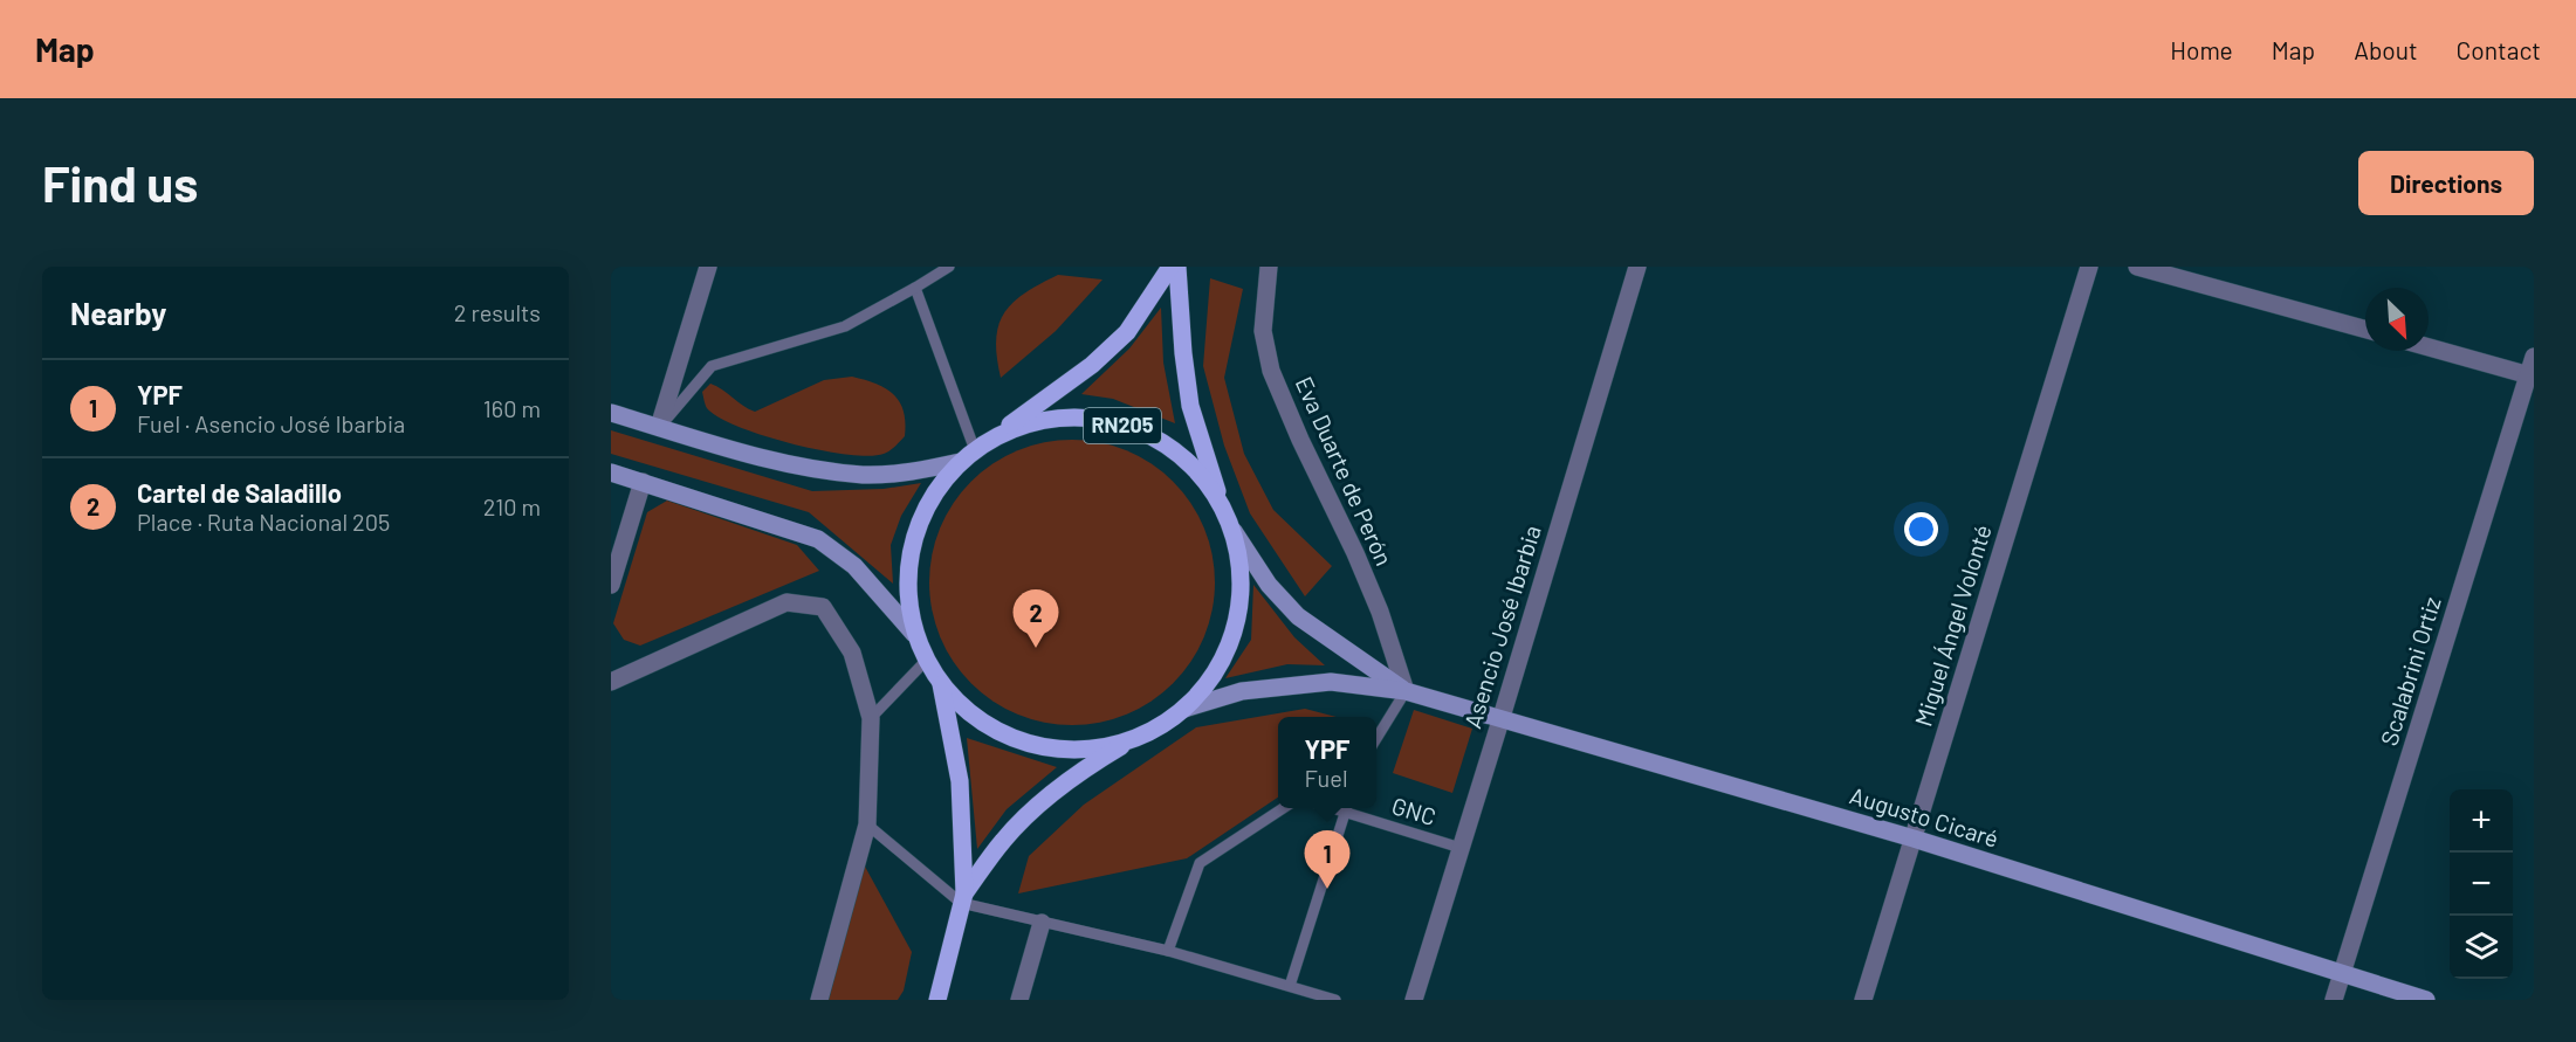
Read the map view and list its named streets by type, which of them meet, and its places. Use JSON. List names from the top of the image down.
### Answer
{
  "streets": {
    "main road": ["RN205", "Augusto Cicaré"],
    "street": [
      "Eva Duarte de Perón",
      "Miguel Ángel Volonté",
      "Asencio José Ibarbia",
      "Scalabrini Ortiz"
    ],
    "lane": ["GNC"]
  },
  "crossings": [
    ["Eva Duarte de Perón", "Augusto Cicaré"],
    ["Miguel Ángel Volonté", "Augusto Cicaré"],
    ["Asencio José Ibarbia", "GNC"],
    ["Asencio José Ibarbia", "Augusto Cicaré"],
    ["Scalabrini Ortiz", "Augusto Cicaré"]
  ],
  "north": "bottom right",
  "page": {
    "header": "Map",
    "nav": [
      "Home",
      "Map",
      "About",
      "Contact"
    ],
    "buttons": "Directions",
    "title": "Find us",
    "heading": ["Nearby", "2 results"],
    "list": [
      {
        "mark": "1",
        "name": "YPF",
        "note": "Fuel · Asencio José Ibarbia",
        "value": "160 m"
      },
      {
        "mark": "2",
        "name": "Cartel de Saladillo",
        "note": "Place · Ruta Nacional 205",
        "value": "210 m"
      }
    ],
    "pins": ["2", "1"],
    "popup": ["YPF", "Fuel"],
    "map_buttons": ["+", "−"]
  }
}
